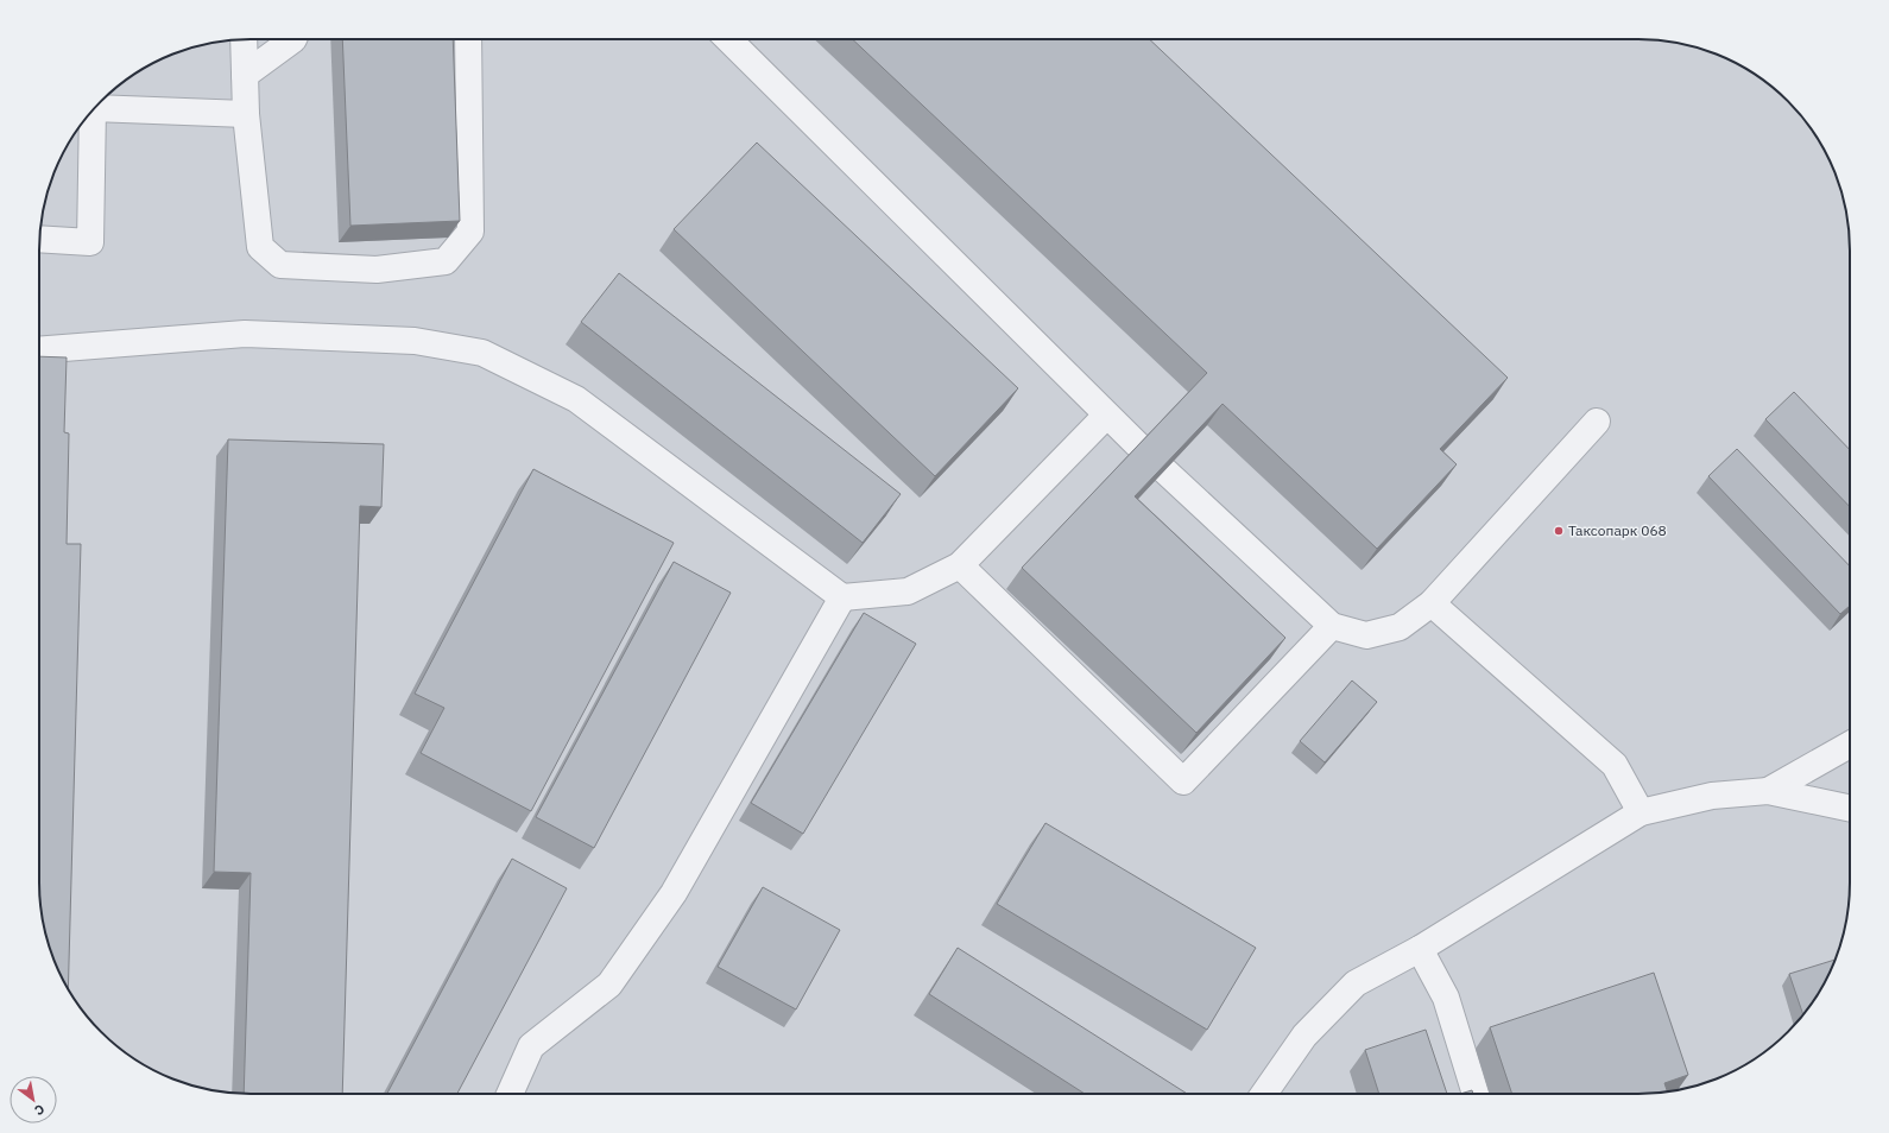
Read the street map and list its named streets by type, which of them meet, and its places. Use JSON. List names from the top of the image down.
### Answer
{
  "places": ["Таксопарк 068"],
  "north": "bottom right"
}
